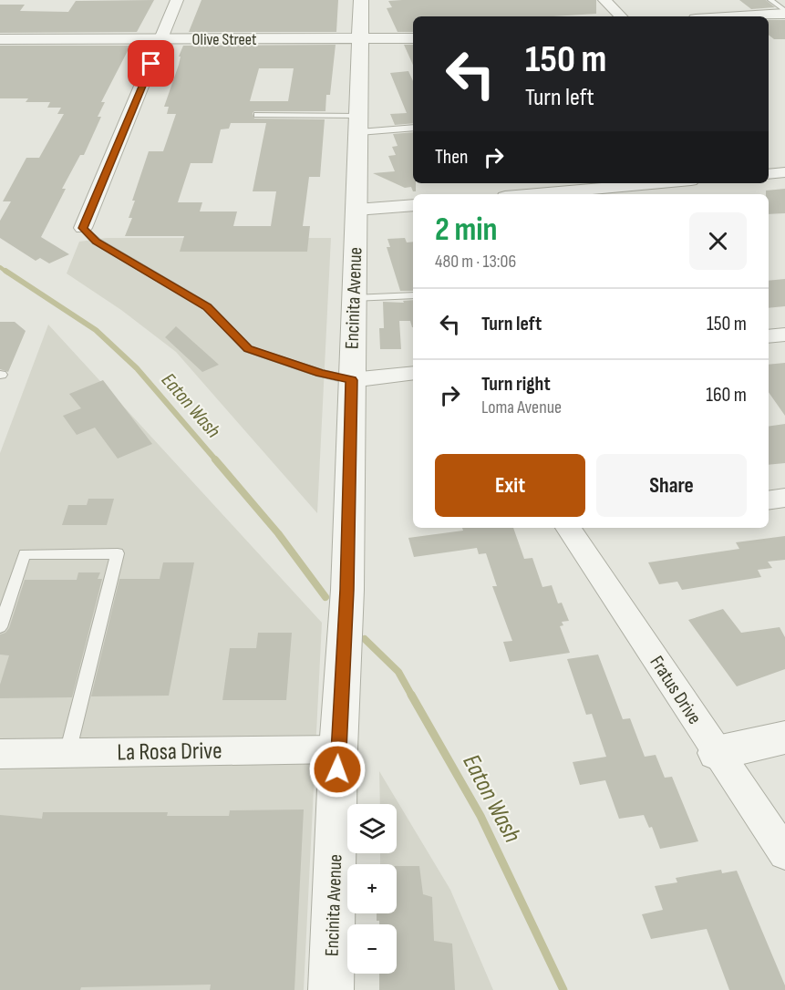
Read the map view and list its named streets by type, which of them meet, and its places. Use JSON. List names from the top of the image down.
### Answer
{
  "streets": {
    "street": [
      "Olive Street",
      "Encinita Avenue",
      "Fratus Drive",
      "La Rosa Drive"
    ]
  },
  "crossings": [
    ["Olive Street", "Encinita Avenue"],
    ["Encinita Avenue", "La Rosa Drive"]
  ],
  "water": ["Eaton Wash"],
  "page": {
    "turn": ["150 m", "Turn left"],
    "then": "Then",
    "heading": ["2 min", "480 m · 13:06"],
    "list": [
      {
        "name": "Turn left",
        "value": "150 m"
      },
      {
        "name": "Turn right",
        "note": "Loma Avenue",
        "value": "160 m"
      }
    ],
    "buttons": ["Exit", "Share"],
    "map_buttons": ["+", "−"]
  }
}
